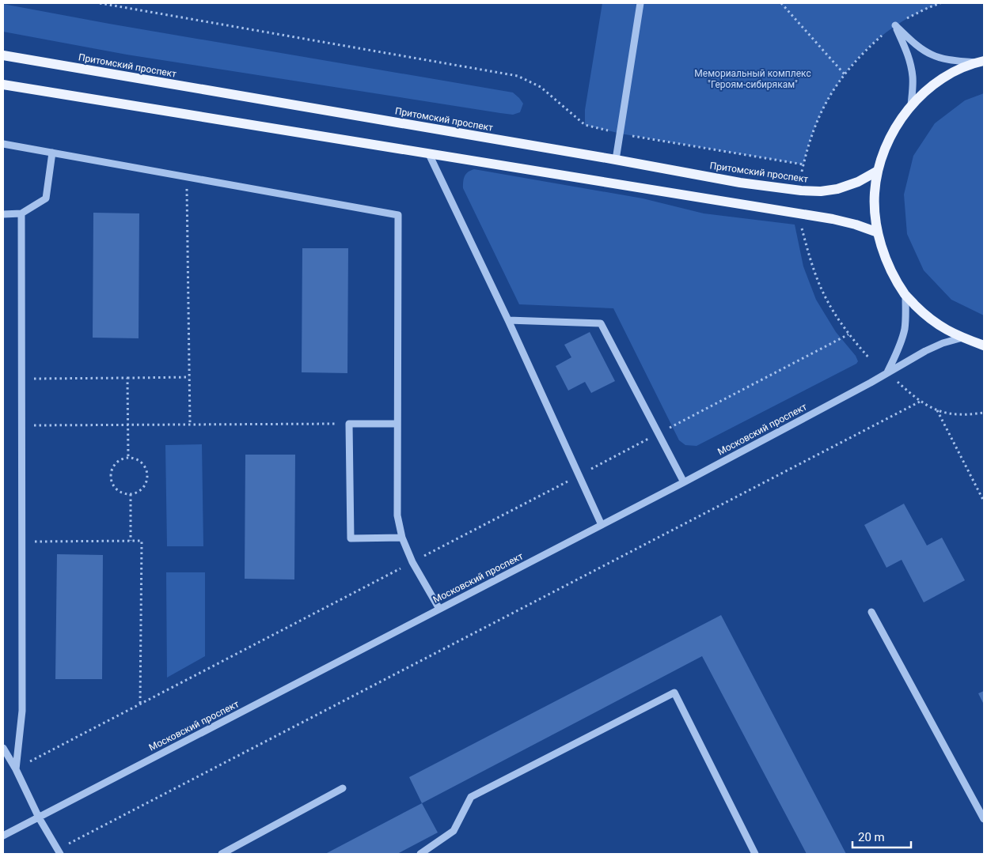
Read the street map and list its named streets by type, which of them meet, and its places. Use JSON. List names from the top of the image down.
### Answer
{
  "streets": {
    "main road": ["Притомский проспект"],
    "street": ["Московский проспект"]
  },
  "parks": ["Мемориальный комплекс \"Героям-сибирякам\""],
  "scale_bar": "20 m"
}
